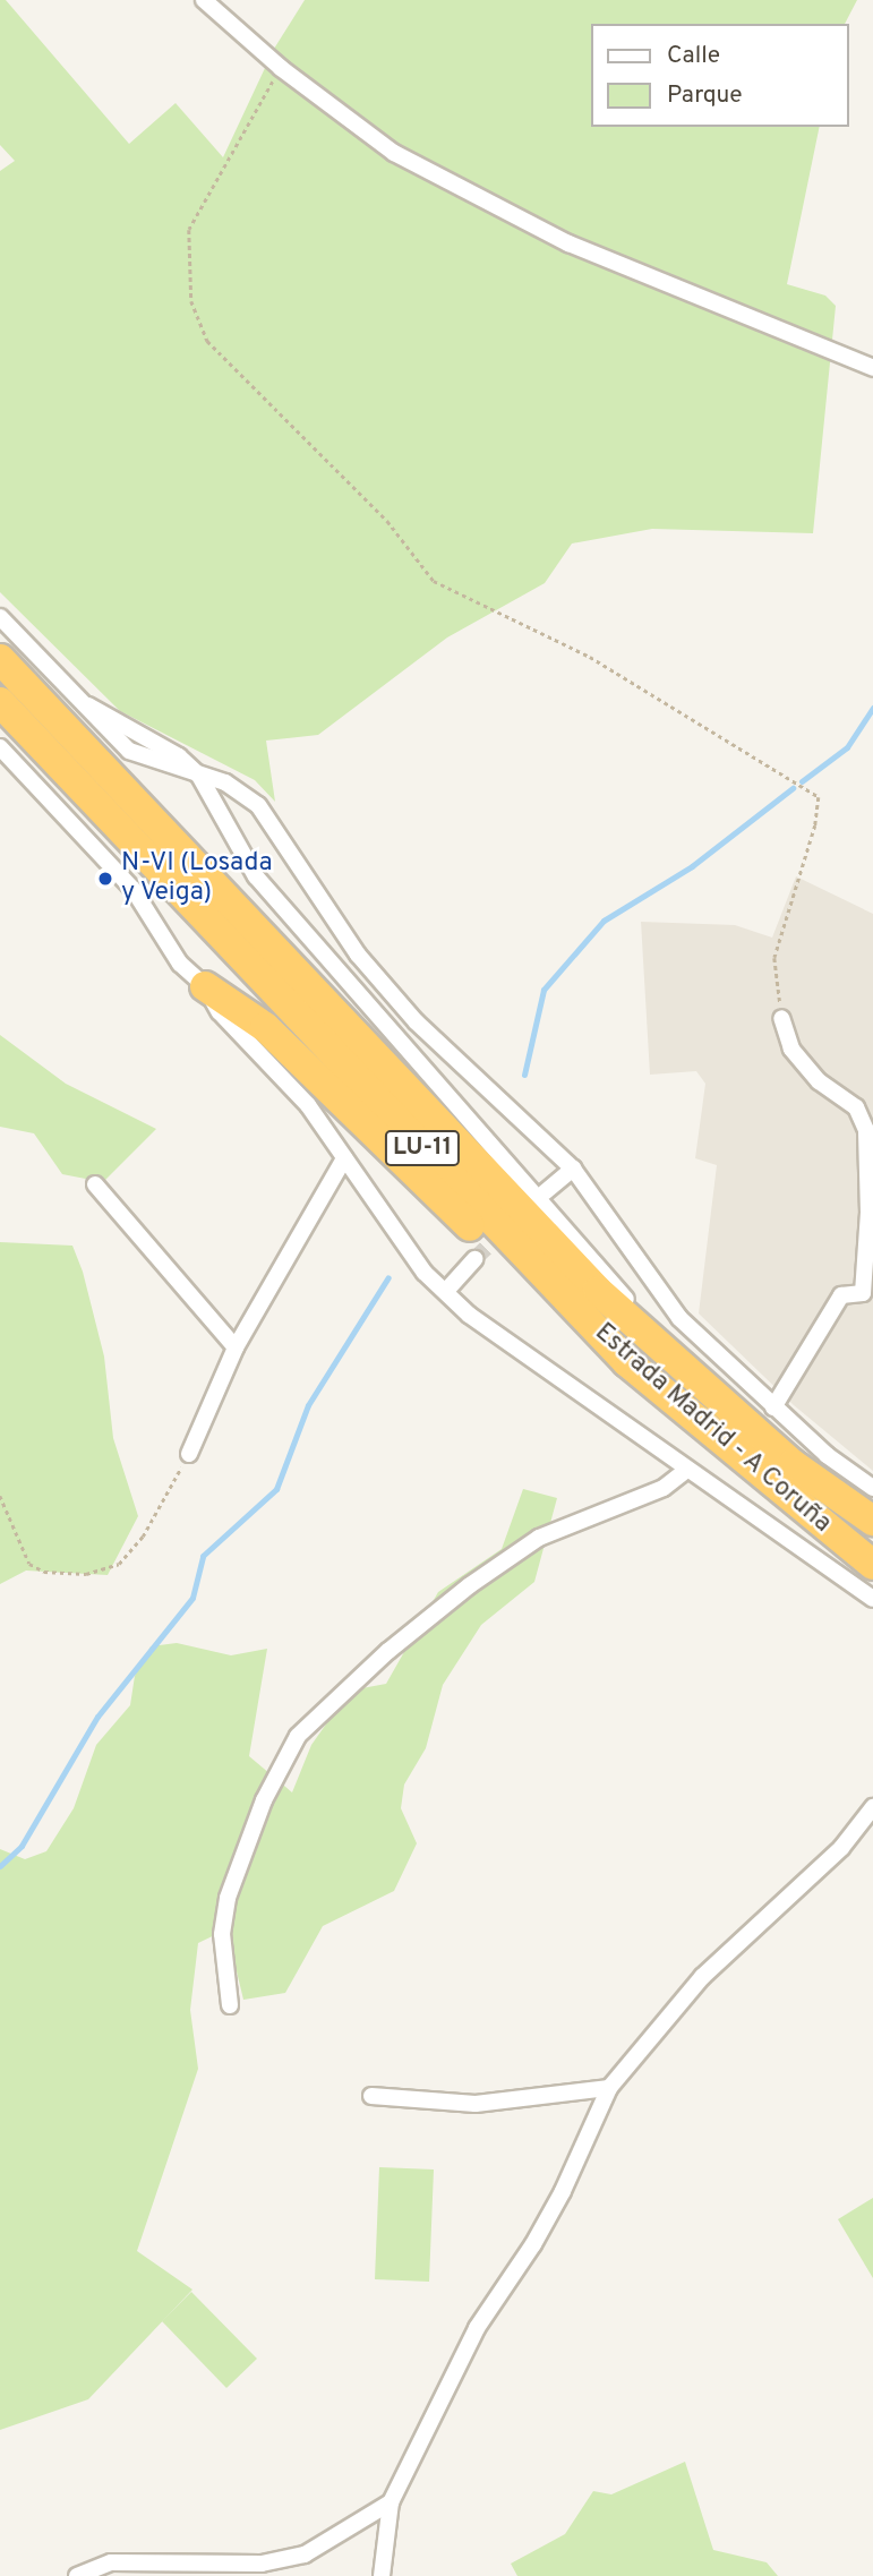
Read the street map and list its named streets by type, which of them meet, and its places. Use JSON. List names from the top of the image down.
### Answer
{
  "streets": {
    "highway": ["LU-11", "Estrada Madrid - A Coruña"]
  },
  "places": ["N-VI (Losada y Veiga)"],
  "legend": ["Calle", "Parque"]
}
